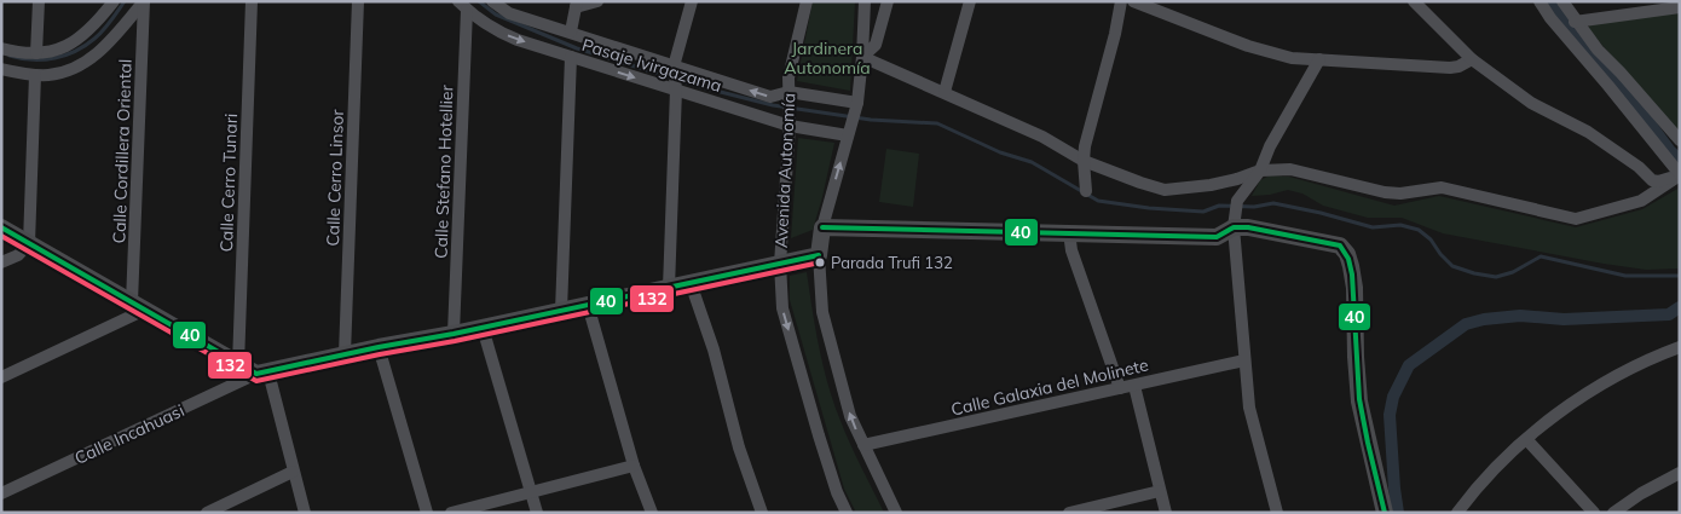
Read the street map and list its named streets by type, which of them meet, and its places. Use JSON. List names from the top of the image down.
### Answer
{
  "streets": {
    "main road": ["Calle Incahuasi"],
    "street": [
      "Pasaje Ivirgazama",
      "Calle Cordillera Oriental",
      "Avenida Autonomía",
      "Calle Stefano Hotellier",
      "Calle Cerro Linsor",
      "Calle Cerro Tunari",
      "Calle Galaxia del Molinete"
    ]
  },
  "crossings": [
    ["Pasaje Ivirgazama", "Avenida Autonomía"],
    ["Pasaje Ivirgazama", "Calle Stefano Hotellier"],
    ["Avenida Autonomía", "Calle Incahuasi"],
    ["Calle Stefano Hotellier", "Calle Incahuasi"],
    ["Calle Cerro Linsor", "Calle Incahuasi"]
  ],
  "parks": ["Jardinera Autonomía"],
  "places": ["Parada Trufi 132"],
  "lines": ["transit line 40", "transit line 132"]
}
